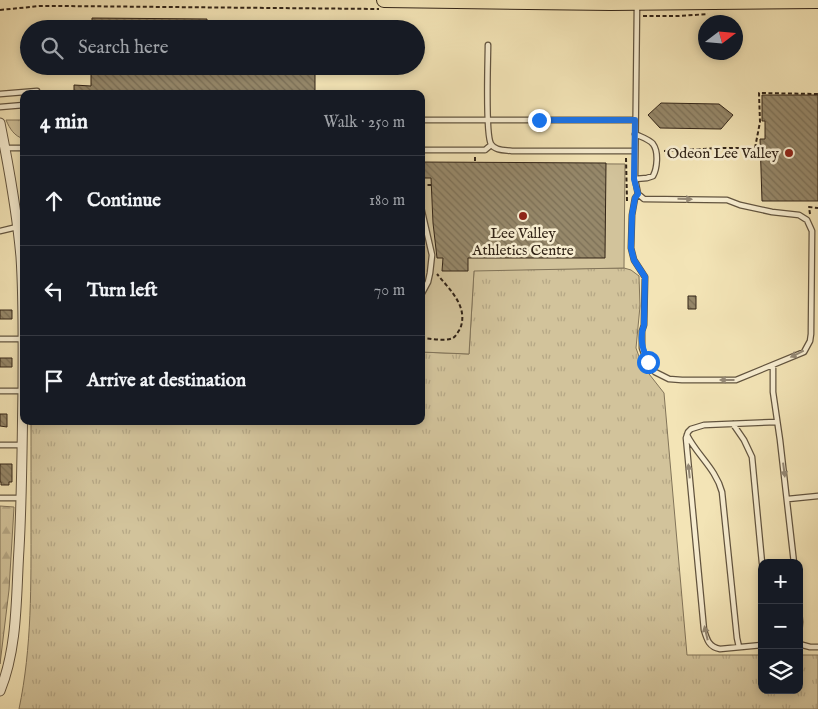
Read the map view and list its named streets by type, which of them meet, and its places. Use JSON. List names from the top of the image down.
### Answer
{
  "places": ["Odeon Lee Valley", "Lee Valley Athletics Centre"],
  "north": "right",
  "page": {
    "search": "Search here",
    "heading": ["4 min", "Walk · 250 m"],
    "list": [
      ["Continue", "180 m"],
      ["Turn left", "70 m"],
      "Arrive at destination"
    ],
    "map_buttons": ["+", "−"]
  }
}
